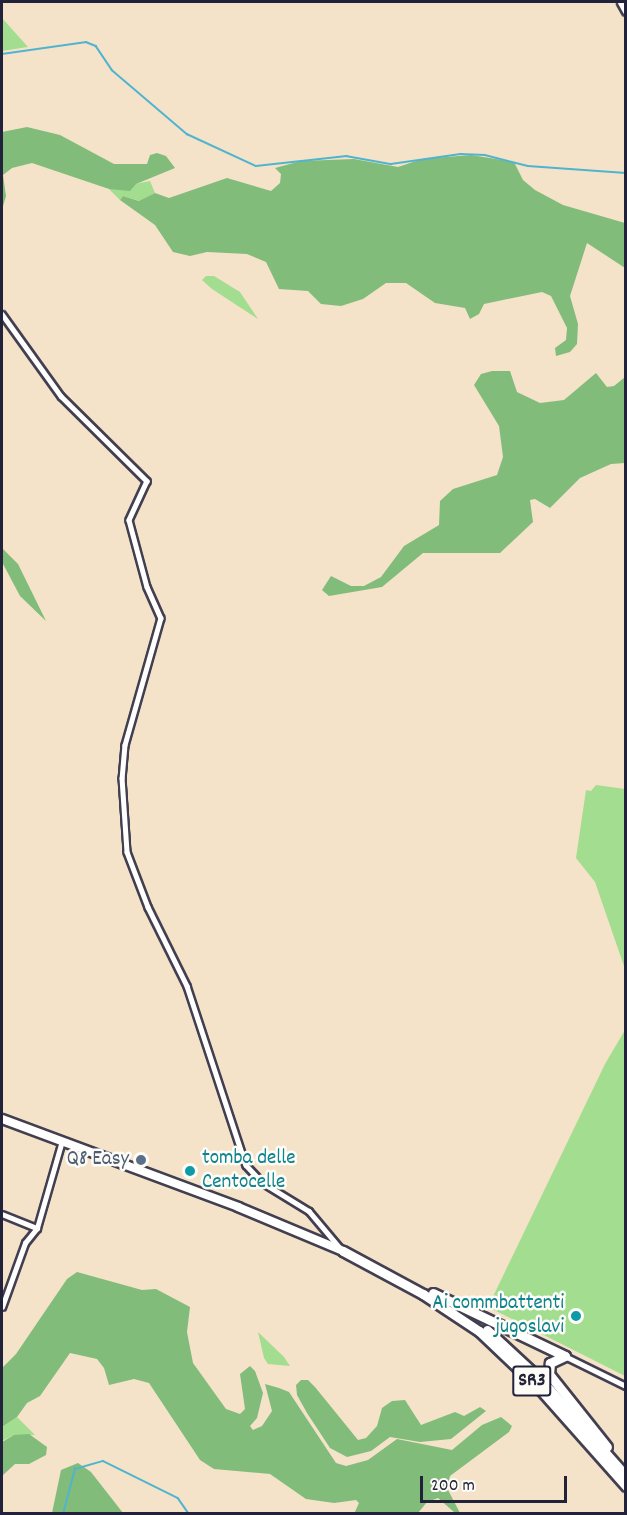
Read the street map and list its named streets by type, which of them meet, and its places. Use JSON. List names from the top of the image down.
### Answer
{
  "streets": {
    "highway": ["SR3"]
  },
  "places": ["Q8 Easy", "tomba delle Centocelle", "Ai commbattenti jugoslavi"],
  "scale_bar": "200 m"
}
